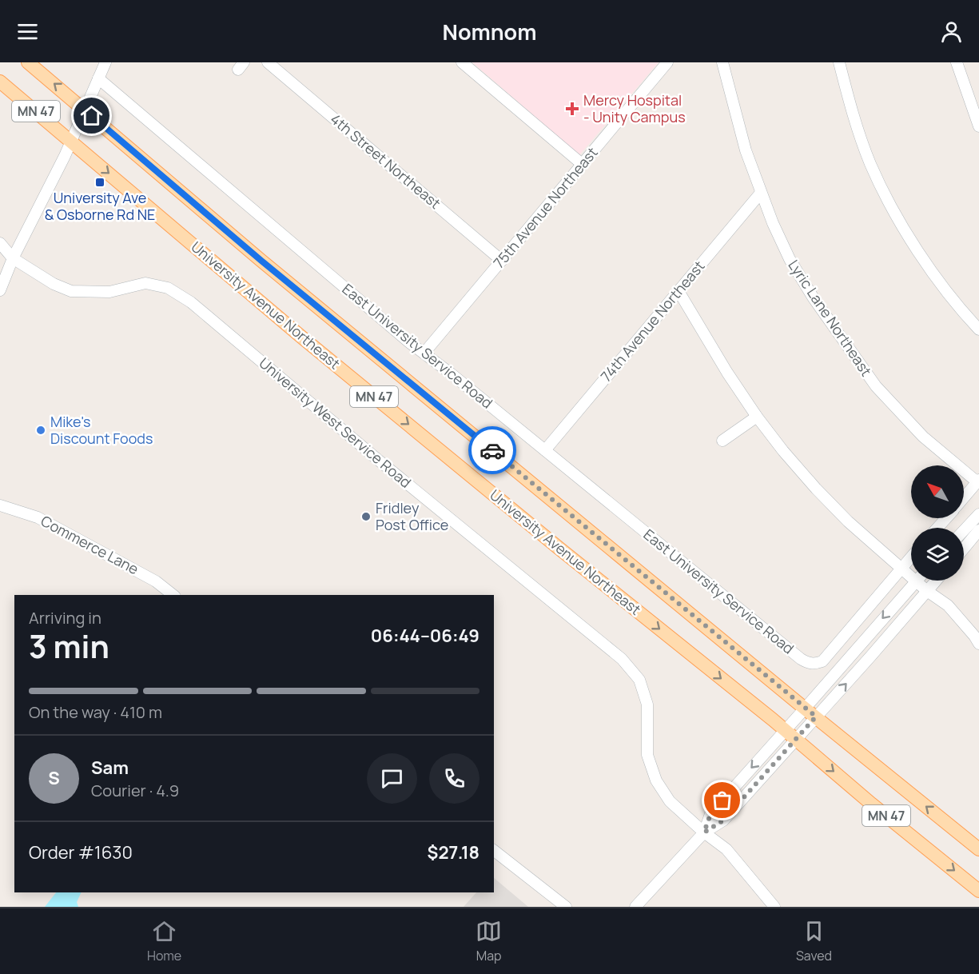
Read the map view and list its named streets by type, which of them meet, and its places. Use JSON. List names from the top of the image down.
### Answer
{
  "streets": {
    "main road": ["MN 47", "University Avenue Northeast"],
    "street": [
      "4th Street Northeast",
      "75th Avenue Northeast",
      "Lyric Lane Northeast",
      "74th Avenue Northeast",
      "East University Service Road",
      "University West Service Road",
      "Commerce Lane"
    ]
  },
  "crossings": [
    ["4th Street Northeast", "75th Avenue Northeast"],
    ["75th Avenue Northeast", "East University Service Road"],
    ["Lyric Lane Northeast", "74th Avenue Northeast"],
    ["74th Avenue Northeast", "East University Service Road"]
  ],
  "places": {
    "health": ["Mercy Hospital - Unity Campus"],
    "transit": ["University Ave & Osborne Rd NE"],
    "other": ["Mike's Discount Foods", "Fridley Post Office"]
  },
  "north": "top left",
  "page": {
    "header": "Nomnom",
    "heading": ["3 min", "Arriving in", "06:44–06:49"],
    "panel": [
      "Sam",
      "Courier · 4.9",
      "Order #1630",
      "$27.18"
    ],
    "bar": "On the way · 410 m",
    "round": "S",
    "tabs": ["Home", "Map", "Saved"]
  }
}
